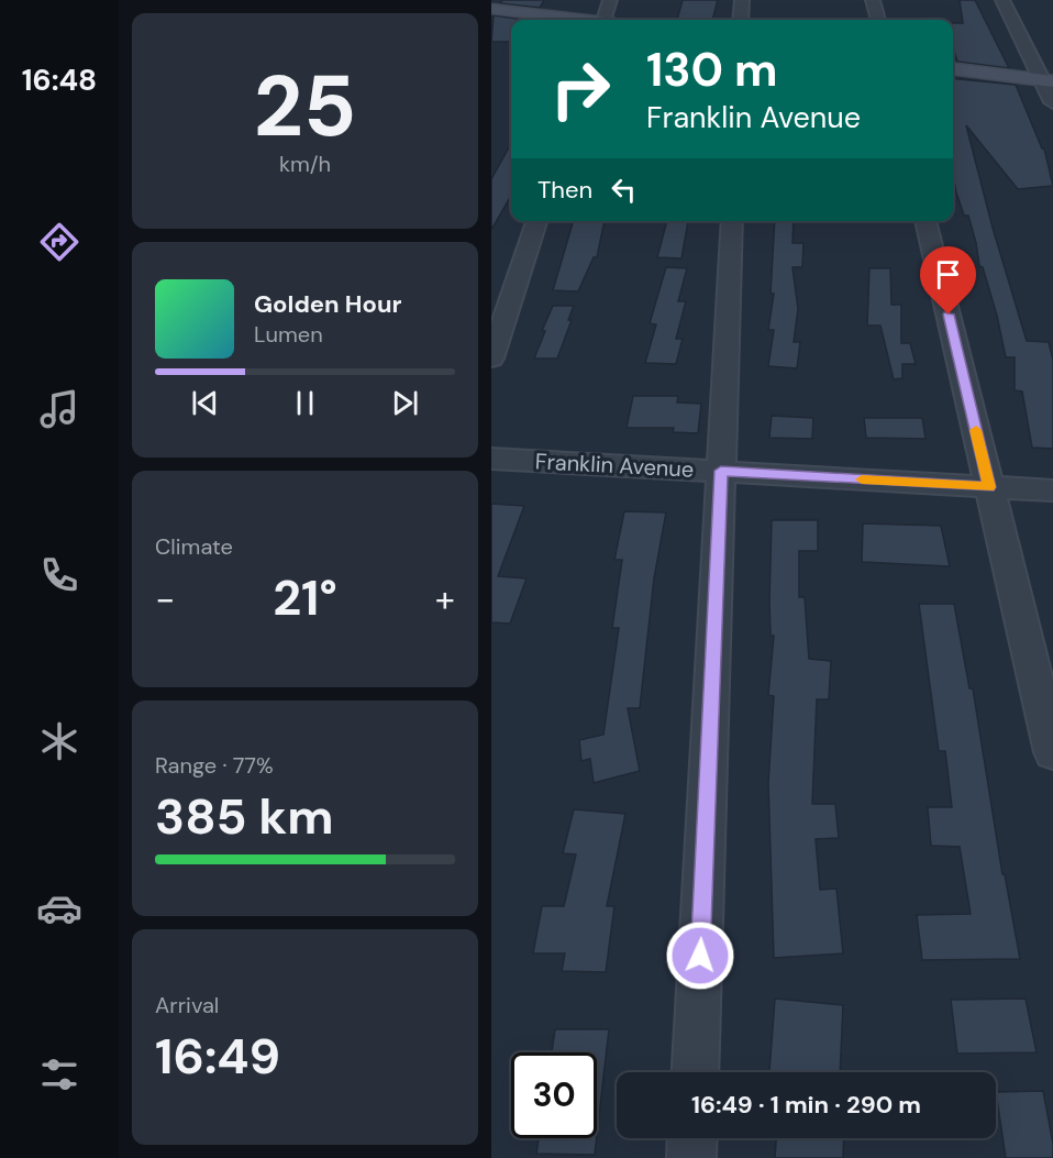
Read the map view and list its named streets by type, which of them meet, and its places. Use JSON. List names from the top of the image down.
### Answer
{
  "streets": {
    "street": ["Franklin Avenue"]
  },
  "page": {
    "tabs": "16:48",
    "tile": [
      ["25", "km/h"],
      "Climate",
      ["Range · 77%", "385 km"],
      ["Arrival", "16:49"]
    ],
    "turn": ["130 m", "Franklin Avenue"],
    "then": "Then",
    "song": ["Golden Hour", "Lumen"],
    "heat": ["−", "21°", "+"],
    "limit": "30",
    "trip": "16:49 · 1 min · 290 m"
  }
}
